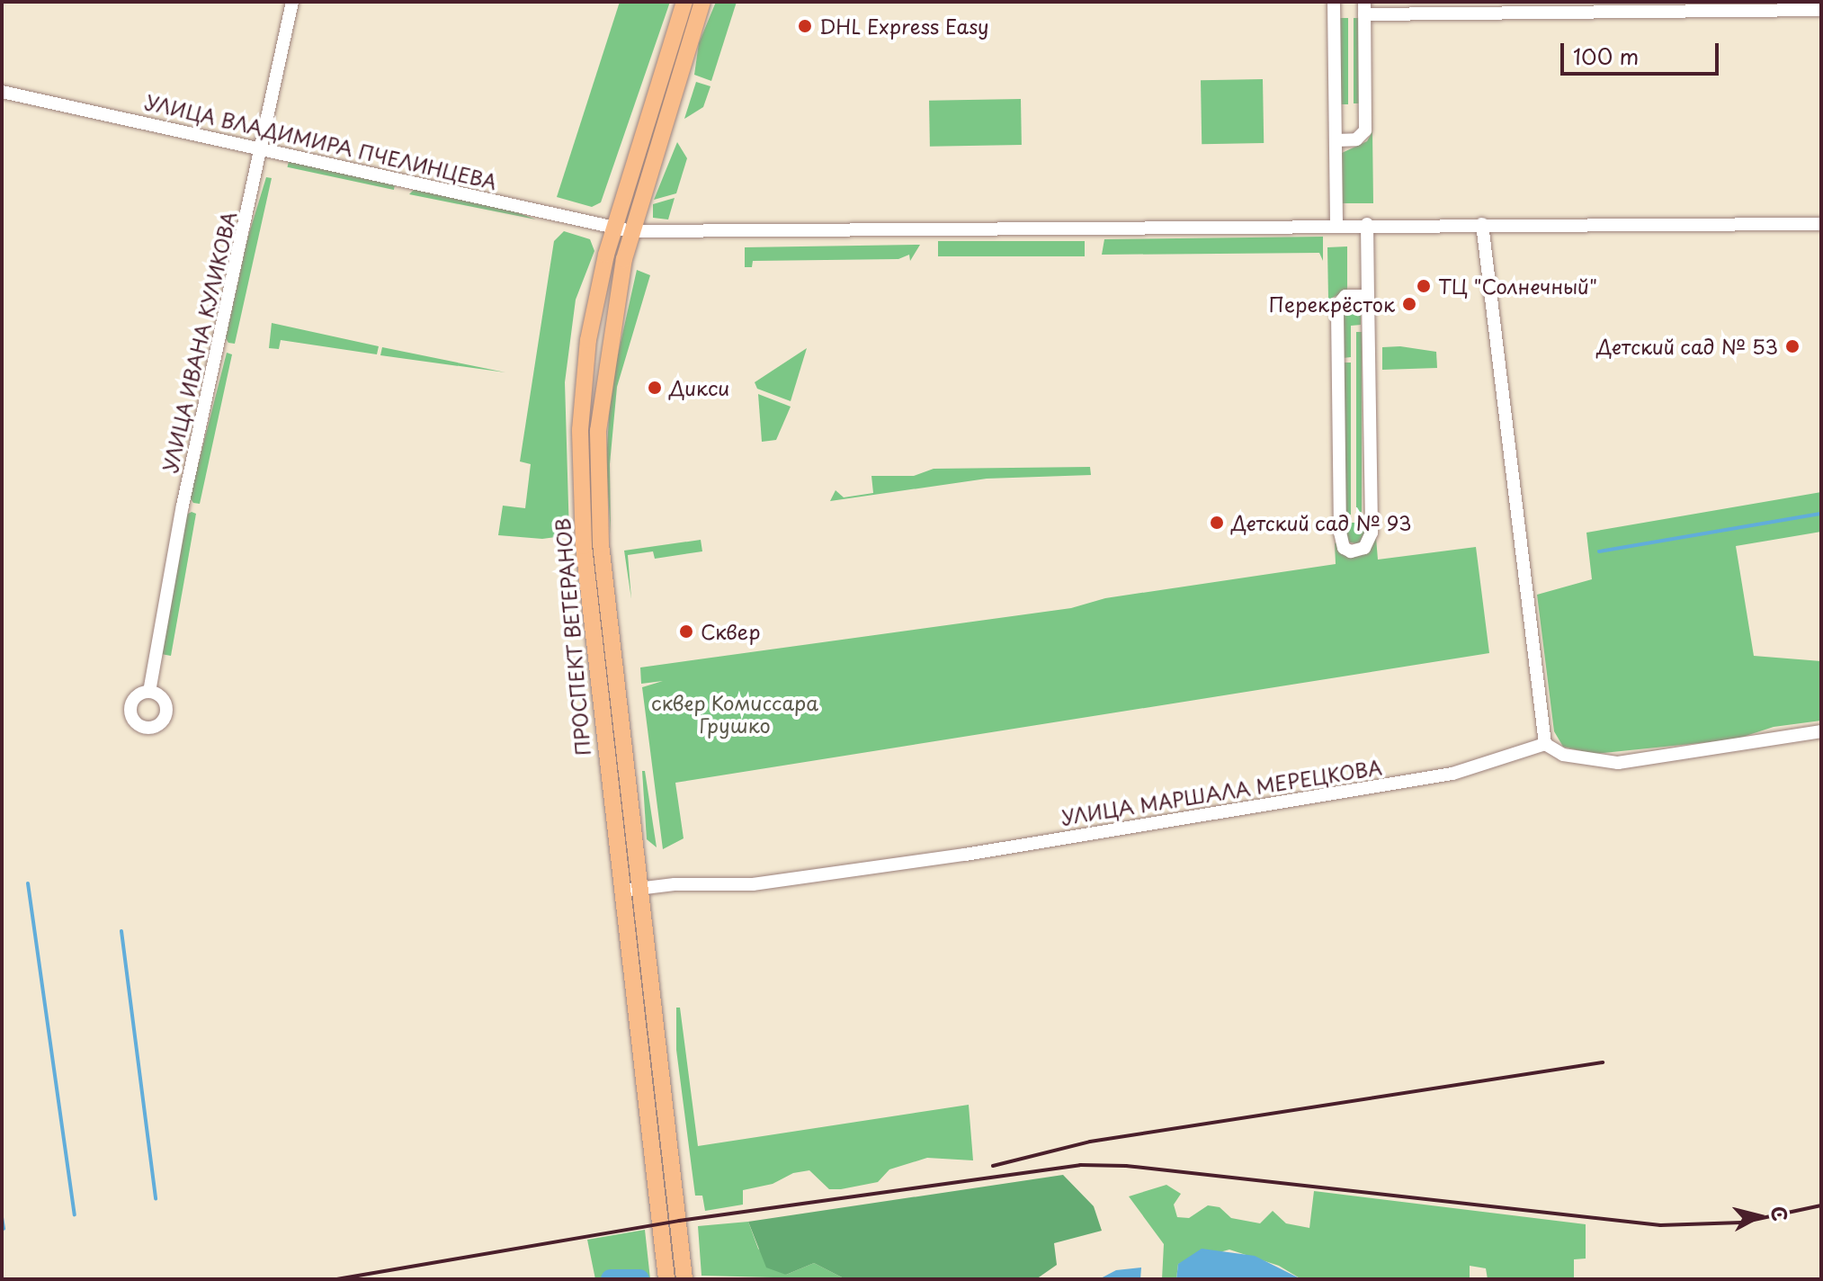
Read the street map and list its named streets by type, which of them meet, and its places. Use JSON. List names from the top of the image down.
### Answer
{
  "streets": {
    "main road": ["ПРОСПЕКТ ВЕТЕРАНОВ"],
    "street": ["УЛИЦА ВЛАДИМИРА ПЧЕЛИНЦЕВА", "УЛИЦА ИВАНА КУЛИКОВА", "УЛИЦА МАРШАЛА МЕРЕЦКОВА"]
  },
  "crossings": [
    ["УЛИЦА ВЛАДИМИРА ПЧЕЛИНЦЕВА", "УЛИЦА ИВАНА КУЛИКОВА"],
    ["УЛИЦА ВЛАДИМИРА ПЧЕЛИНЦЕВА", "ПРОСПЕКТ ВЕТЕРАНОВ"],
    ["ПРОСПЕКТ ВЕТЕРАНОВ", "УЛИЦА МАРШАЛА МЕРЕЦКОВА"]
  ],
  "parks": ["сквер Комиссара Грушко"],
  "places": [
    "DHL Express Easy",
    "ТЦ \"Солнечный\"",
    "Перекрёсток",
    "Детский сад № 53",
    "Дикси",
    "Детский сад № 93",
    "Сквер"
  ],
  "scale_bar": "100 m",
  "north": "right"
}
